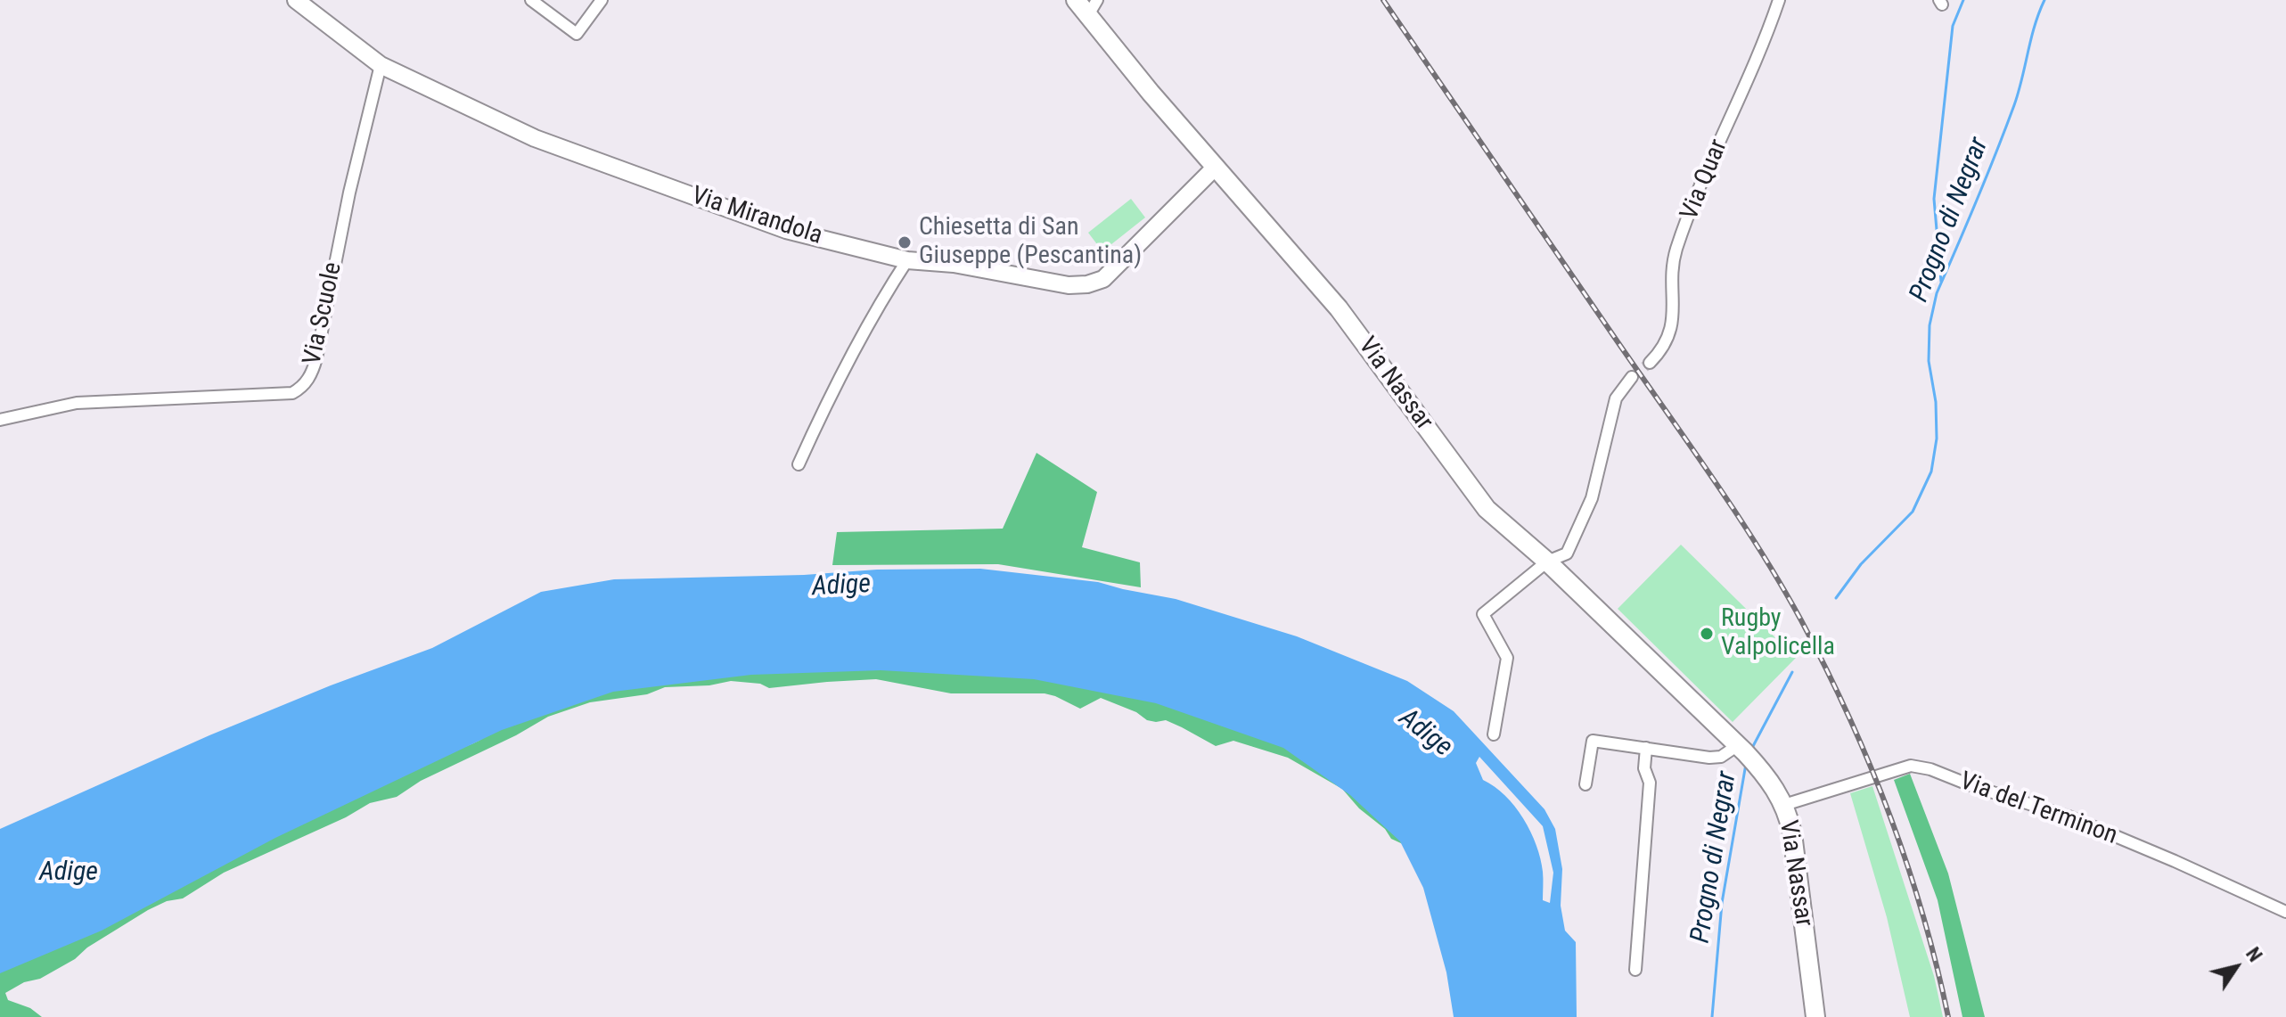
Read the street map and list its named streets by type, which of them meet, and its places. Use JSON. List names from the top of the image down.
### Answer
{
  "streets": {
    "main road": ["Via Nassar"],
    "street": [
      "Via Quar",
      "Via Mirandola",
      "Via Scuole",
      "Via del Terminon"
    ]
  },
  "crossings": [
    ["Via Mirandola", "Via Scuole"],
    ["Via Mirandola", "Via Nassar"],
    ["Via Nassar", "Via del Terminon"]
  ],
  "water": ["Progno di Negrar", "Adige"],
  "places": ["Chiesetta di San Giuseppe (Pescantina)", "Rugby Valpolicella"],
  "north": "top right"
}
